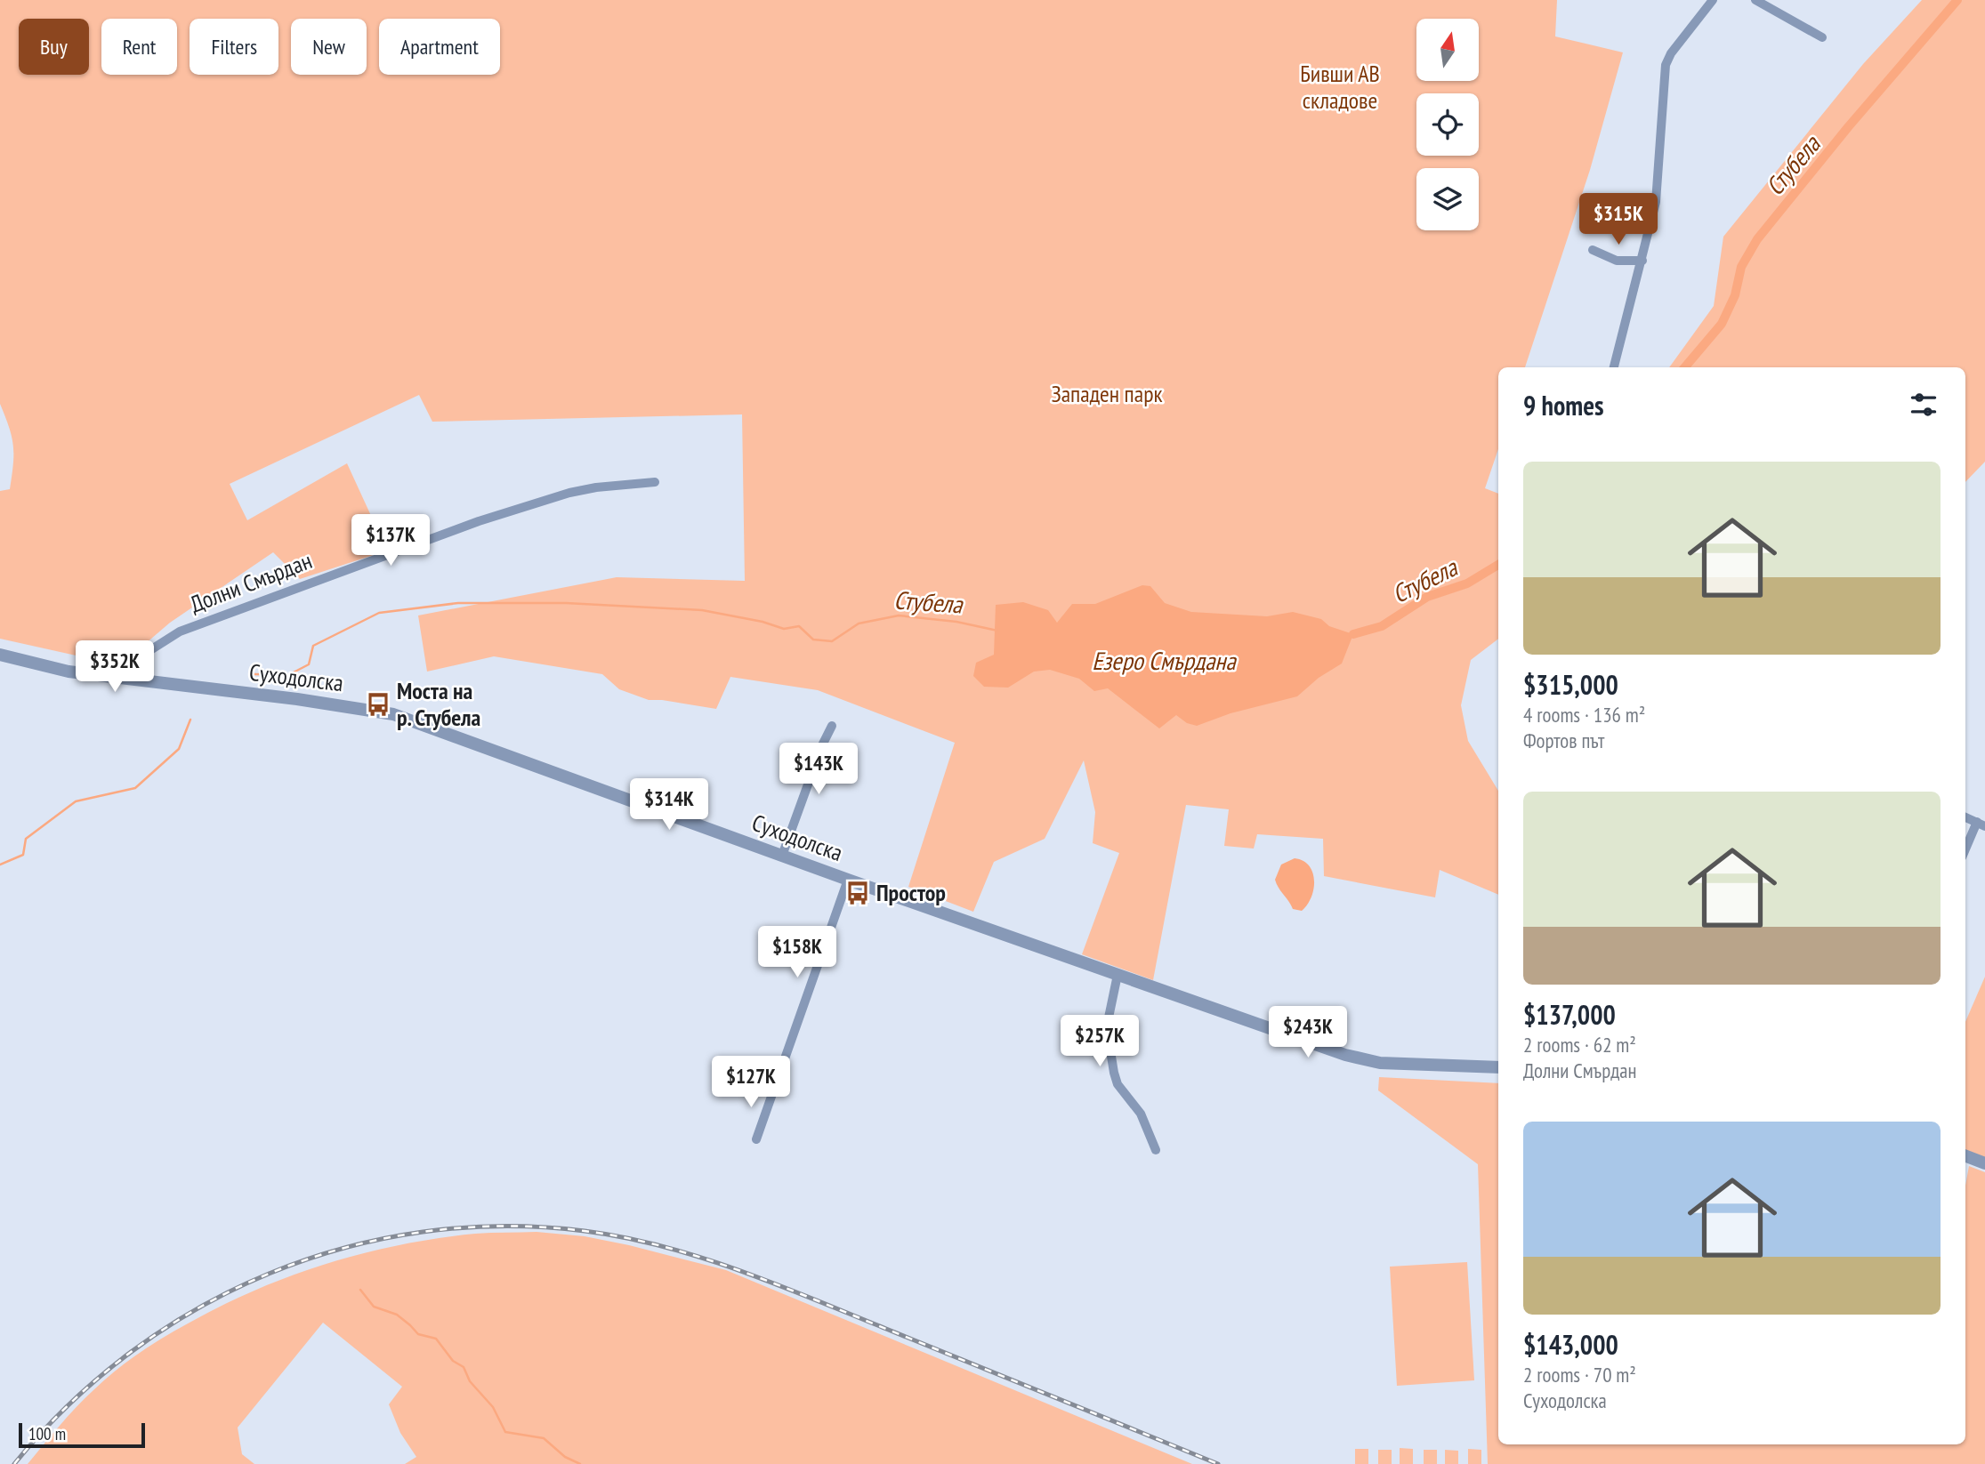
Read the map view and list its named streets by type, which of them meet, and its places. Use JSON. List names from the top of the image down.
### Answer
{
  "streets": {
    "street": ["Долни Смърдан", "Суходолска"]
  },
  "crossings": [
    ["Долни Смърдан", "Суходолска"]
  ],
  "water": ["Стубела", "Езеро Смърдана"],
  "parks": ["Бивши АВ складове", "Западен парк"],
  "places": {
    "bus stop": ["Моста на р. Стубела", "Простор"]
  },
  "scale_bar": "100 m",
  "north": "top",
  "page": {
    "chip": [
      "Buy",
      "Rent",
      "Filters",
      "New",
      "Apartment"
    ],
    "price": [
      "$315K",
      "$137K",
      "$352K",
      "$143K",
      "$314K",
      "$158K",
      "$243K",
      "$257K",
      "$127K"
    ],
    "heading": "9 homes",
    "list": [
      {
        "name": "$315,000",
        "note": "4 rooms · 136 m² · Фортов път"
      },
      {
        "name": "$137,000",
        "note": "2 rooms · 62 m² · Долни Смърдан"
      },
      {
        "name": "$143,000",
        "note": "2 rooms · 70 m² · Суходолска"
      }
    ],
    "scale": "100 m"
  }
}
